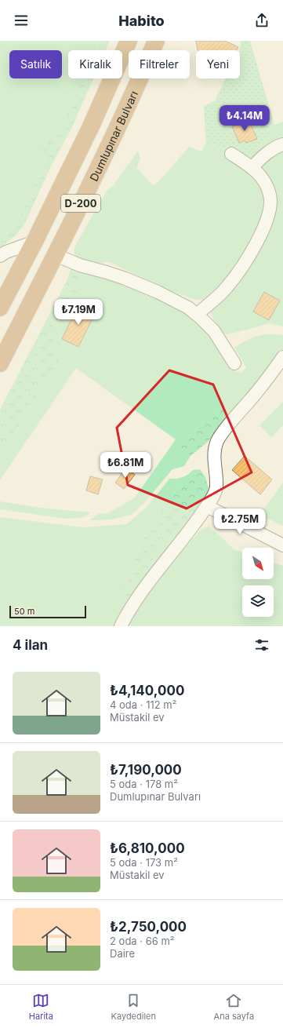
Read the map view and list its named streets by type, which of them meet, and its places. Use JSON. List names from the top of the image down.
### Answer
{
  "streets": {
    "highway": ["Dumlupınar Bulvarı", "D-200"]
  },
  "scale_bar": "50 m",
  "north": "bottom right",
  "page": {
    "header": "Habito",
    "chip": [
      "Satılık",
      "Kiralık",
      "Filtreler",
      "Yeni"
    ],
    "price": [
      "₺4.14M",
      "₺7.19M",
      "₺6.81M",
      "₺2.75M"
    ],
    "scale": "50 m",
    "heading": "4 ilan",
    "list": [
      {
        "name": "₺4,140,000",
        "note": "4 oda · 112 m² · Müstakil ev"
      },
      {
        "name": "₺7,190,000",
        "note": "5 oda · 178 m² · Dumlupınar Bulvarı"
      },
      {
        "name": "₺6,810,000",
        "note": "5 oda · 173 m² · Müstakil ev"
      },
      {
        "name": "₺2,750,000",
        "note": "2 oda · 66 m² · Daire"
      }
    ],
    "tabs": ["Harita", "Kaydedilen", "Ana sayfa"]
  }
}
